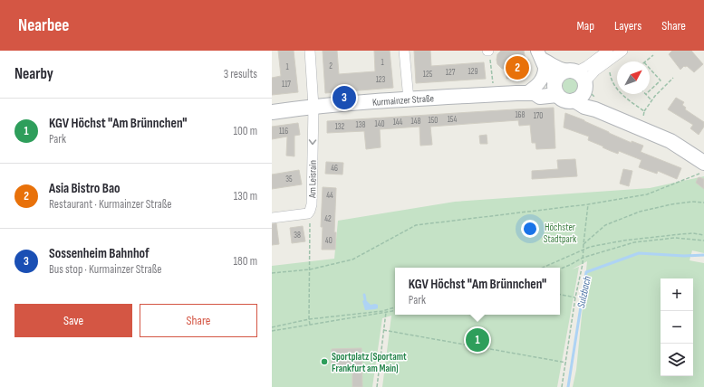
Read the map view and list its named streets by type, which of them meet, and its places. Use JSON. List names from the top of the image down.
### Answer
{
  "streets": {
    "main road": ["Kurmainzer Straße"],
    "street": ["Am Leisrain"]
  },
  "crossings": [
    ["Kurmainzer Straße", "Am Leisrain"]
  ],
  "one_way": ["Am Leisrain"],
  "water": ["Sulzbach"],
  "parks": ["Höchster Stadtpark"],
  "places": ["Sportplatz (Sportamt Frankfurt am Main)"],
  "house_numbers": [
    "1",
    "2",
    "1",
    "129",
    "127",
    "125",
    "123",
    "117",
    "168",
    "170",
    "154",
    "150",
    "148",
    "144",
    "140",
    "138",
    "132",
    "116",
    "46",
    "35",
    "44",
    "42",
    "38",
    "40"
  ],
  "north": "top right",
  "page": {
    "header": "Nearbee",
    "nav": ["Map", "Layers", "Share"],
    "heading": ["Nearby", "3 results"],
    "pins": ["2", "3", "1"],
    "list": [
      {
        "mark": "1",
        "name": "KGV Höchst \"Am Brünnchen\"",
        "note": "Park",
        "value": "100 m"
      },
      {
        "mark": "2",
        "name": "Asia Bistro Bao",
        "note": "Restaurant · Kurmainzer Straße",
        "value": "130 m"
      },
      {
        "mark": "3",
        "name": "Sossenheim Bahnhof",
        "note": "Bus stop · Kurmainzer Straße",
        "value": "180 m"
      }
    ],
    "popup": ["KGV Höchst \"Am Brünnchen\"", "Park"],
    "map_buttons": ["+", "−"],
    "buttons": ["Save", "Share"]
  }
}
